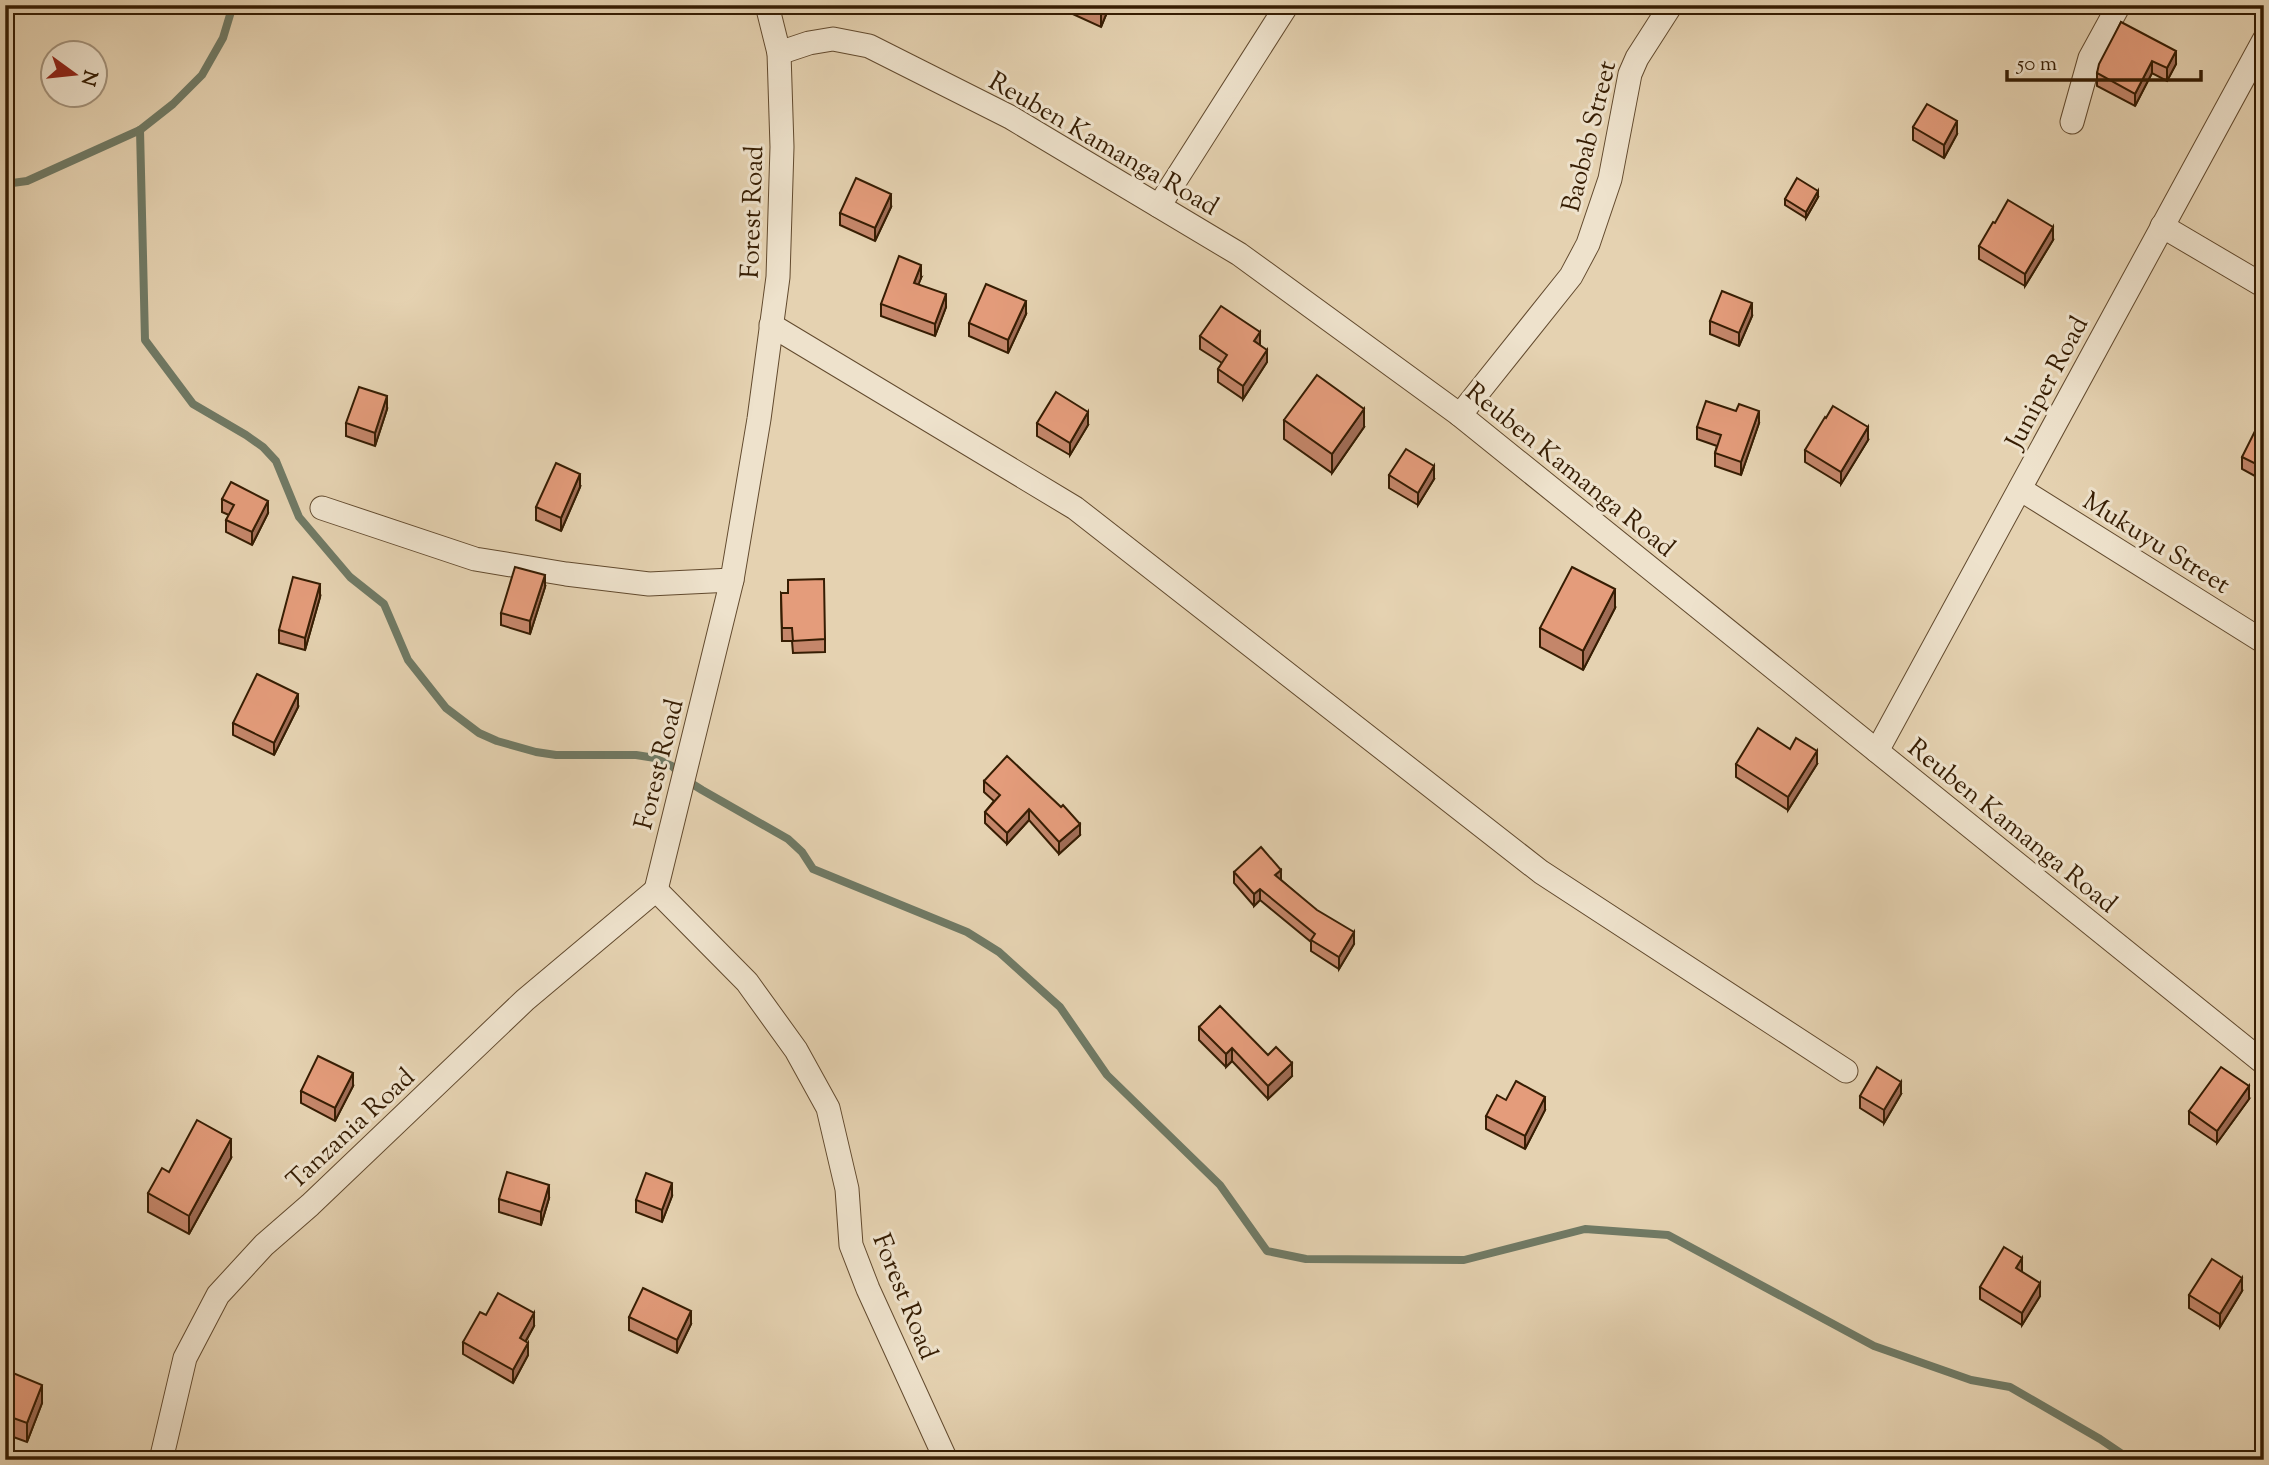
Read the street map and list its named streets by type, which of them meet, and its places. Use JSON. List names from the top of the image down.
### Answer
{
  "streets": {
    "street": [
      "Baobab Street",
      "Reuben Kamanga Road",
      "Forest Road",
      "Juniper Road",
      "Mukuyu Street",
      "Tanzania Road"
    ]
  },
  "crossings": [
    ["Baobab Street", "Reuben Kamanga Road"],
    ["Reuben Kamanga Road", "Forest Road"],
    ["Reuben Kamanga Road", "Juniper Road"],
    ["Forest Road", "Tanzania Road"],
    ["Juniper Road", "Mukuyu Street"]
  ],
  "scale_bar": "50 m",
  "north": "right"
}
